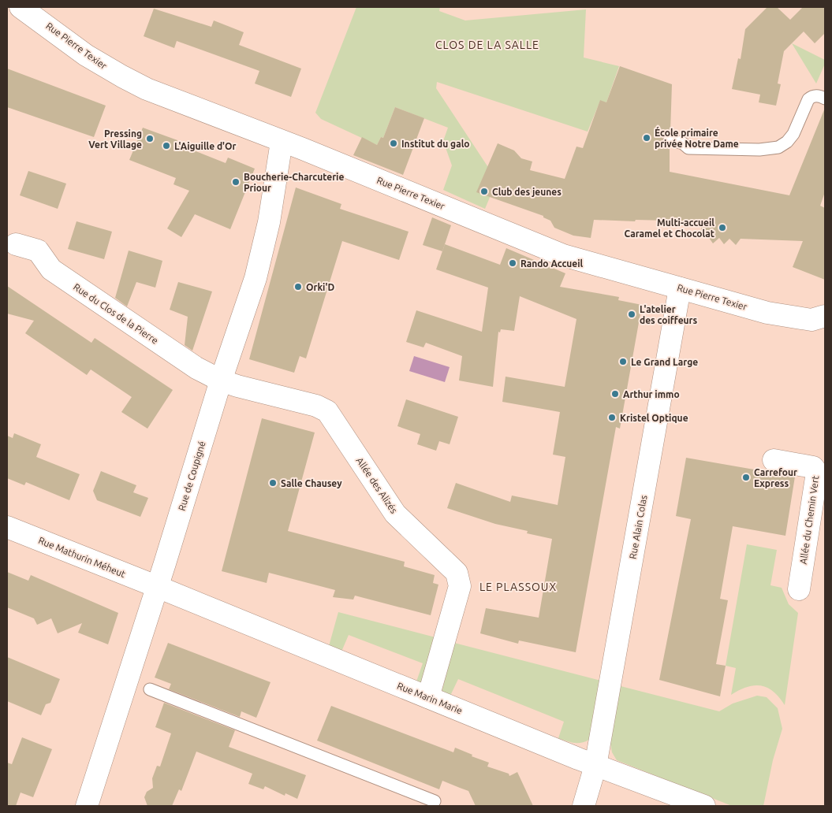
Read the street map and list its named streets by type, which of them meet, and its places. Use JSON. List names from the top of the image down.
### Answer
{
  "streets": {
    "street": [
      "Rue Pierre Texier",
      "Rue du Clos de la Pierre",
      "Rue de Coupigné",
      "Allée des Alizés",
      "Allée du Chemin Vert",
      "Rue Alain Colas",
      "Rue Mathurin Méheut",
      "Rue Marin Marie"
    ]
  },
  "crossings": [
    ["Rue Pierre Texier", "Rue de Coupigné"],
    ["Rue Pierre Texier", "Rue Alain Colas"],
    ["Rue du Clos de la Pierre", "Rue de Coupigné"],
    ["Rue du Clos de la Pierre", "Allée des Alizés"],
    ["Rue de Coupigné", "Allée des Alizés"],
    ["Rue de Coupigné", "Rue Mathurin Méheut"],
    ["Rue de Coupigné", "Rue Marin Marie"],
    ["Allée des Alizés", "Rue Marin Marie"],
    ["Rue Alain Colas", "Rue Marin Marie"],
    ["Rue Mathurin Méheut", "Rue Marin Marie"]
  ],
  "districts": ["CLOS DE LA SALLE", "LE PLASSOUX"],
  "places": [
    "École primaire privée Notre Dame",
    "Pressing Vert Village",
    "Institut du galo",
    "L'Aiguille d'Or",
    "Boucherie-Charcuterie Priour",
    "Club des jeunes",
    "Multi-accueil Caramel et Chocolat",
    "Rando Accueil",
    "Orki'D",
    "L'atelier des coiffeurs",
    "Le Grand Large",
    "Arthur immo",
    "Kristel Optique",
    "Carrefour Express",
    "Salle Chausey"
  ]
}
